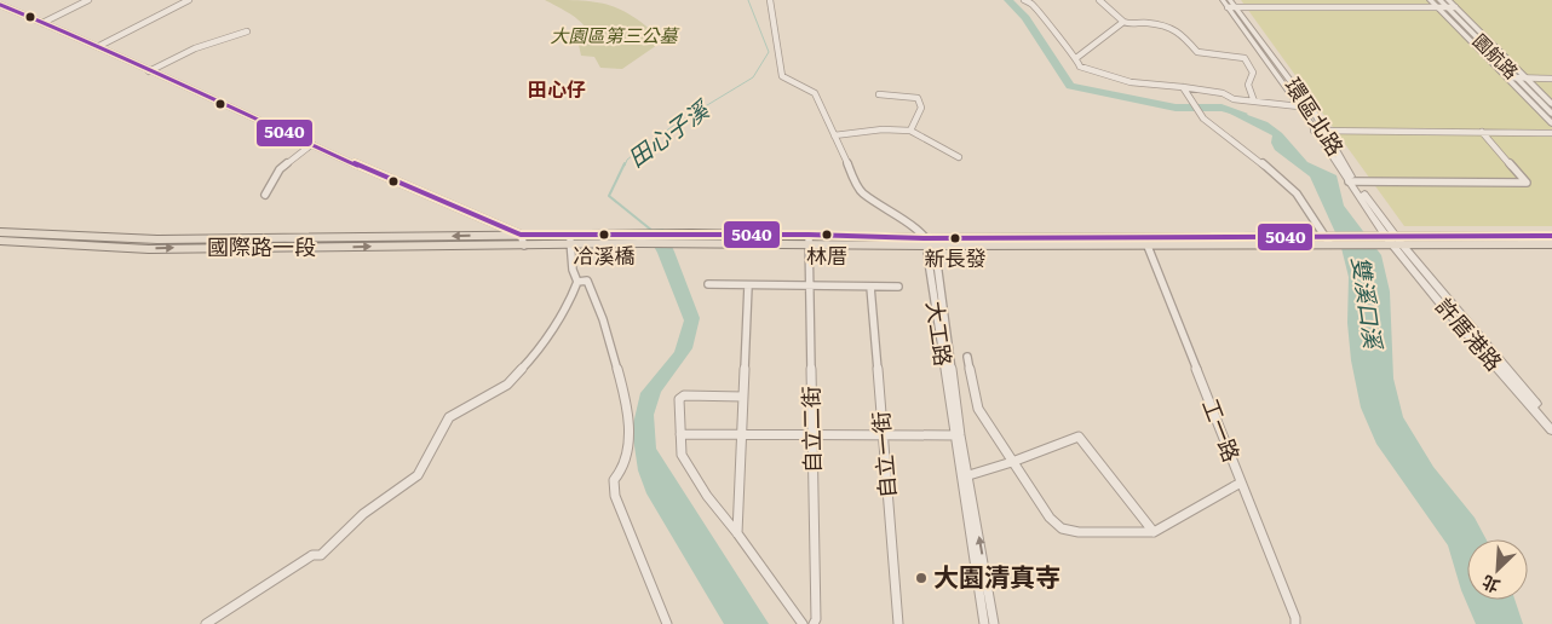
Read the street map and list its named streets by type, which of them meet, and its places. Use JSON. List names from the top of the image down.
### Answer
{
  "streets": {
    "main road": ["國際路一段"],
    "street": [
      "園航路",
      "環區北路",
      "大工路",
      "許厝港路",
      "自立二街",
      "工一路",
      "自立一街"
    ]
  },
  "crossings": [
    ["環區北路", "許厝港路"],
    ["國際路一段", "自立二街"]
  ],
  "districts": ["田心仔"],
  "water": ["田心子溪", "雙溪口溪"],
  "parks": ["大園區第三公墓"],
  "places": [
    "冾溪橋",
    "林厝",
    "新長發",
    "大園清真寺"
  ],
  "lines": ["transit line 5040"],
  "north": "bottom left"
}
